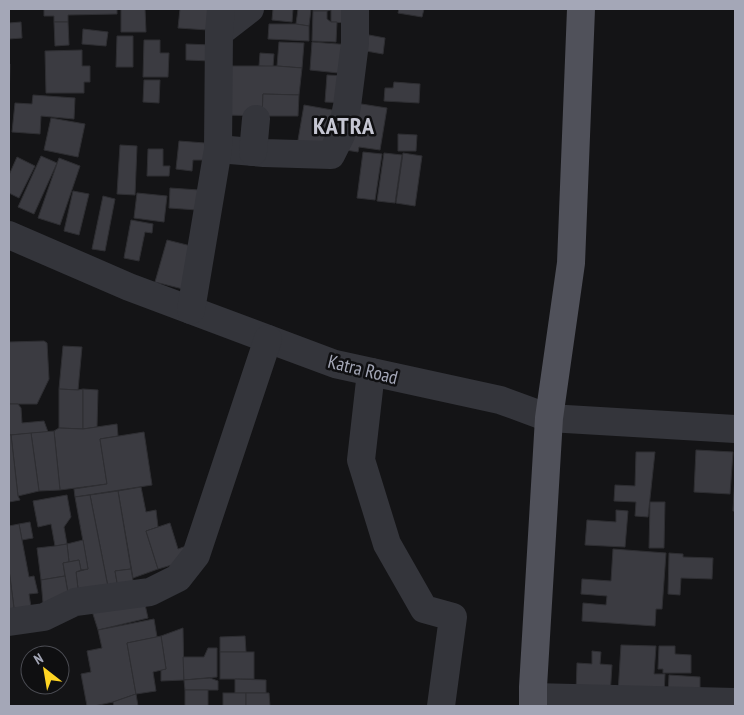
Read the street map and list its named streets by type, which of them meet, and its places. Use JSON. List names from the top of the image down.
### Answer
{
  "streets": {
    "street": ["Katra Road"]
  },
  "districts": ["KATRA"],
  "north": "top left"
}
